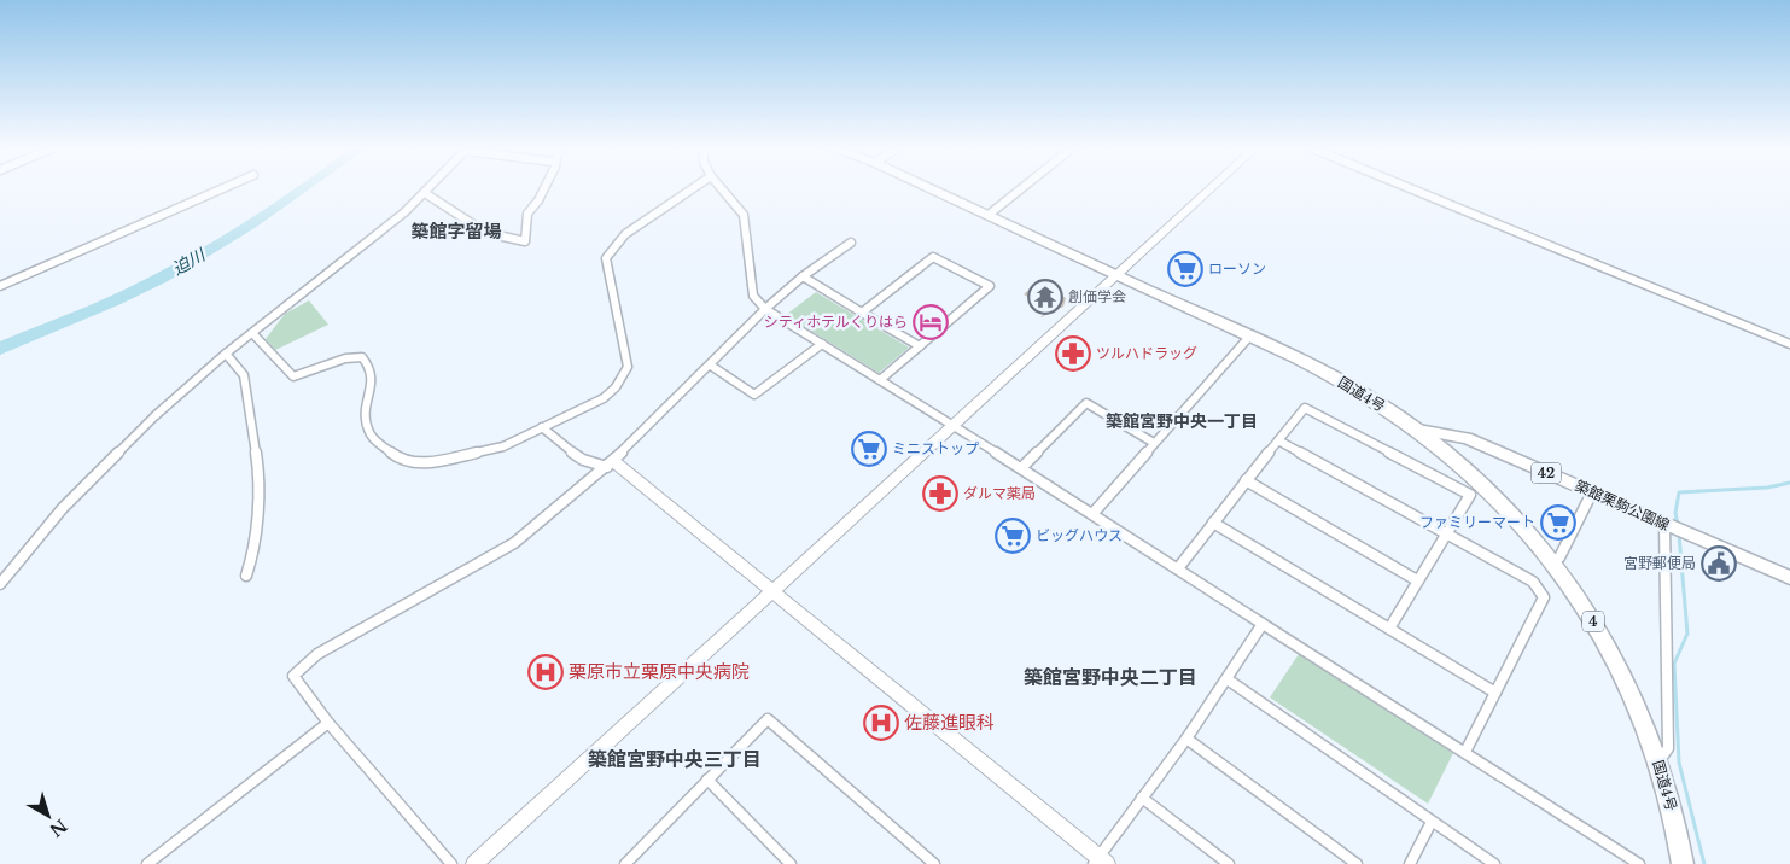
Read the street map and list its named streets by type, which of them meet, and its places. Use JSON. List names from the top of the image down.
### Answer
{
  "streets": {
    "highway": ["国道4号", "4"],
    "main road": ["42", "築館栗駒公園線"]
  },
  "crossings": [
    ["国道4号", "築館栗駒公園線"]
  ],
  "districts": [
    "築館字留場",
    "築館宮野中央一丁目",
    "築館宮野中央二丁目",
    "築館宮野中央三丁目"
  ],
  "water": ["迫川"],
  "places": {
    "supermarket": [
      "ローソン",
      "ミニストップ",
      "ファミリーマート",
      "ビッグハウス"
    ],
    "temple": ["創価学会"],
    "hotel": ["シティホテルくりはら"],
    "pharmacy": ["ツルハドラッグ", "ダルマ薬局"],
    "public building": ["宮野郵便局"],
    "hospital": ["栗原市立栗原中央病院", "佐藤進眼科"]
  },
  "north": "bottom right"
}
